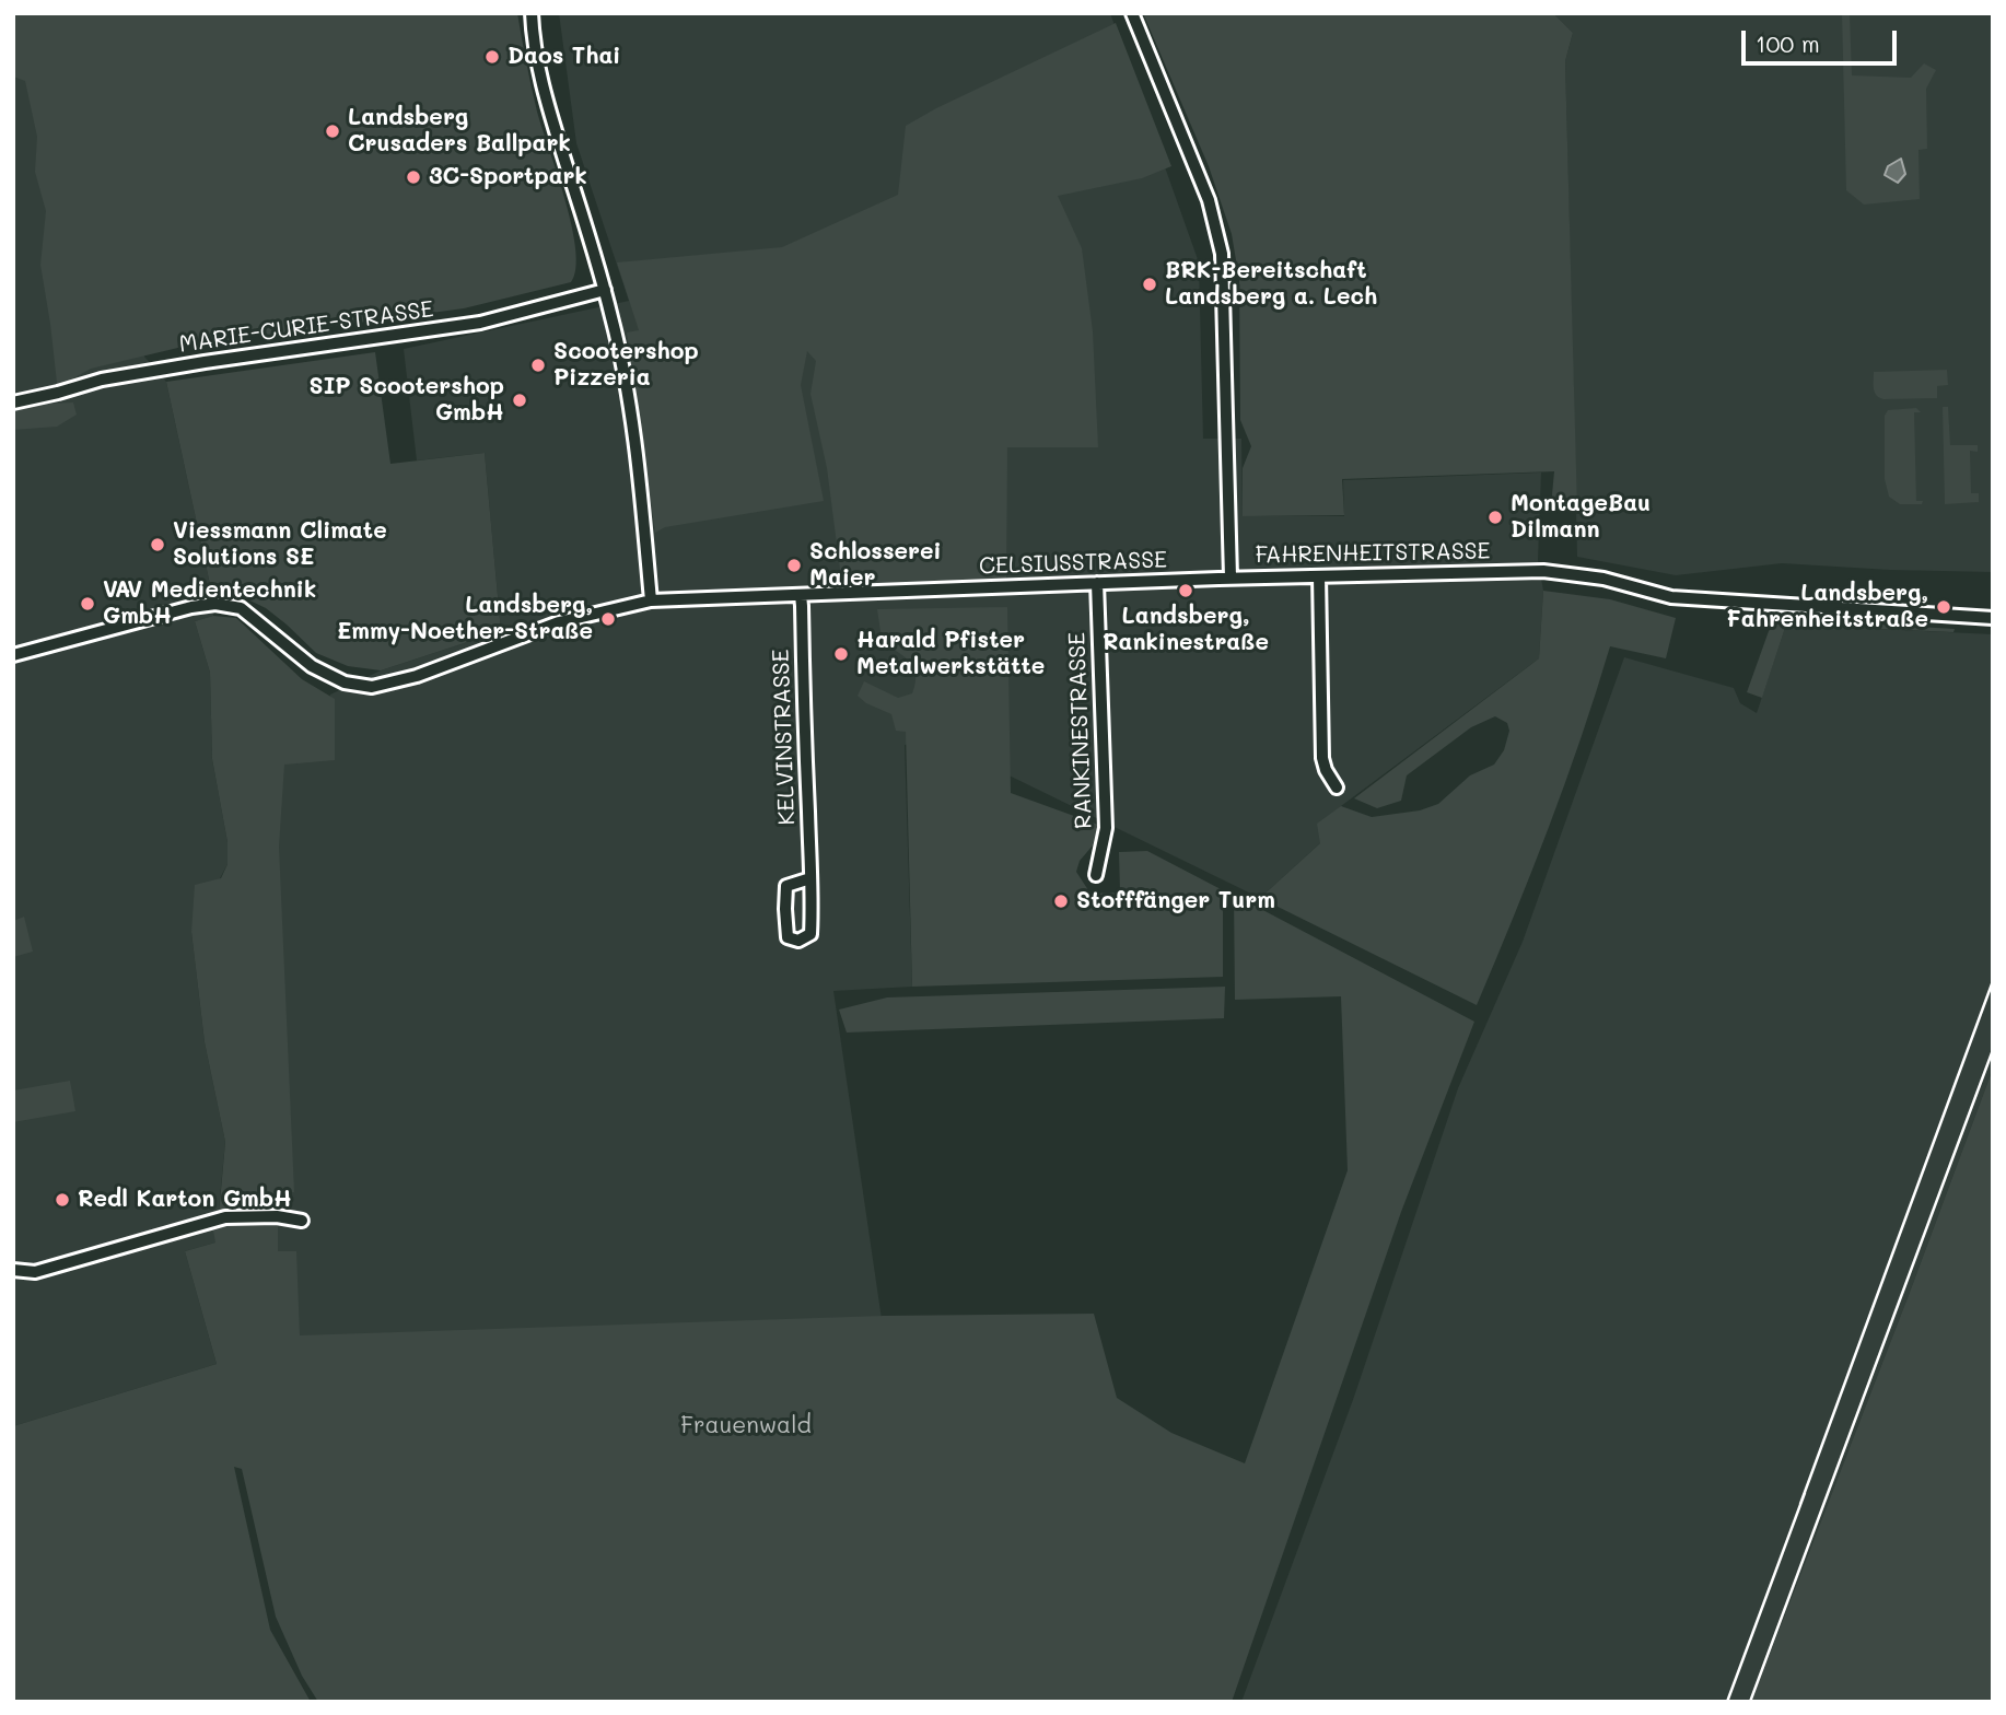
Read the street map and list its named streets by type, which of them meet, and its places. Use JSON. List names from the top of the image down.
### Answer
{
  "streets": {
    "street": [
      "MARIE-CURIE-STRASSE",
      "FAHRENHEITSTRASSE",
      "CELSIUSSTRASSE",
      "RANKINESTRASSE",
      "KELVINSTRASSE"
    ]
  },
  "crossings": [
    ["FAHRENHEITSTRASSE", "CELSIUSSTRASSE"],
    ["CELSIUSSTRASSE", "RANKINESTRASSE"],
    ["CELSIUSSTRASSE", "KELVINSTRASSE"]
  ],
  "parks": ["Frauenwald"],
  "places": [
    "Daos Thai",
    "Landsberg Crusaders Ballpark",
    "3C-Sportpark",
    "BRK-Bereitschaft Landsberg a. Lech",
    "Scootershop Pizzeria",
    "SIP Scootershop GmbH",
    "MontageBau Dilmann",
    "Viessmann Climate Solutions SE",
    "Schlosserei Maier",
    "Landsberg, Rankinestraße",
    "VAV Medientechnik GmbH",
    "Landsberg, Fahrenheitstraße",
    "Landsberg, Emmy-Noether-Straße",
    "Harald Pfister Metalwerkstätte",
    "Stofffänger Turm",
    "Redl Karton GmbH"
  ],
  "scale_bar": "100 m"
}
